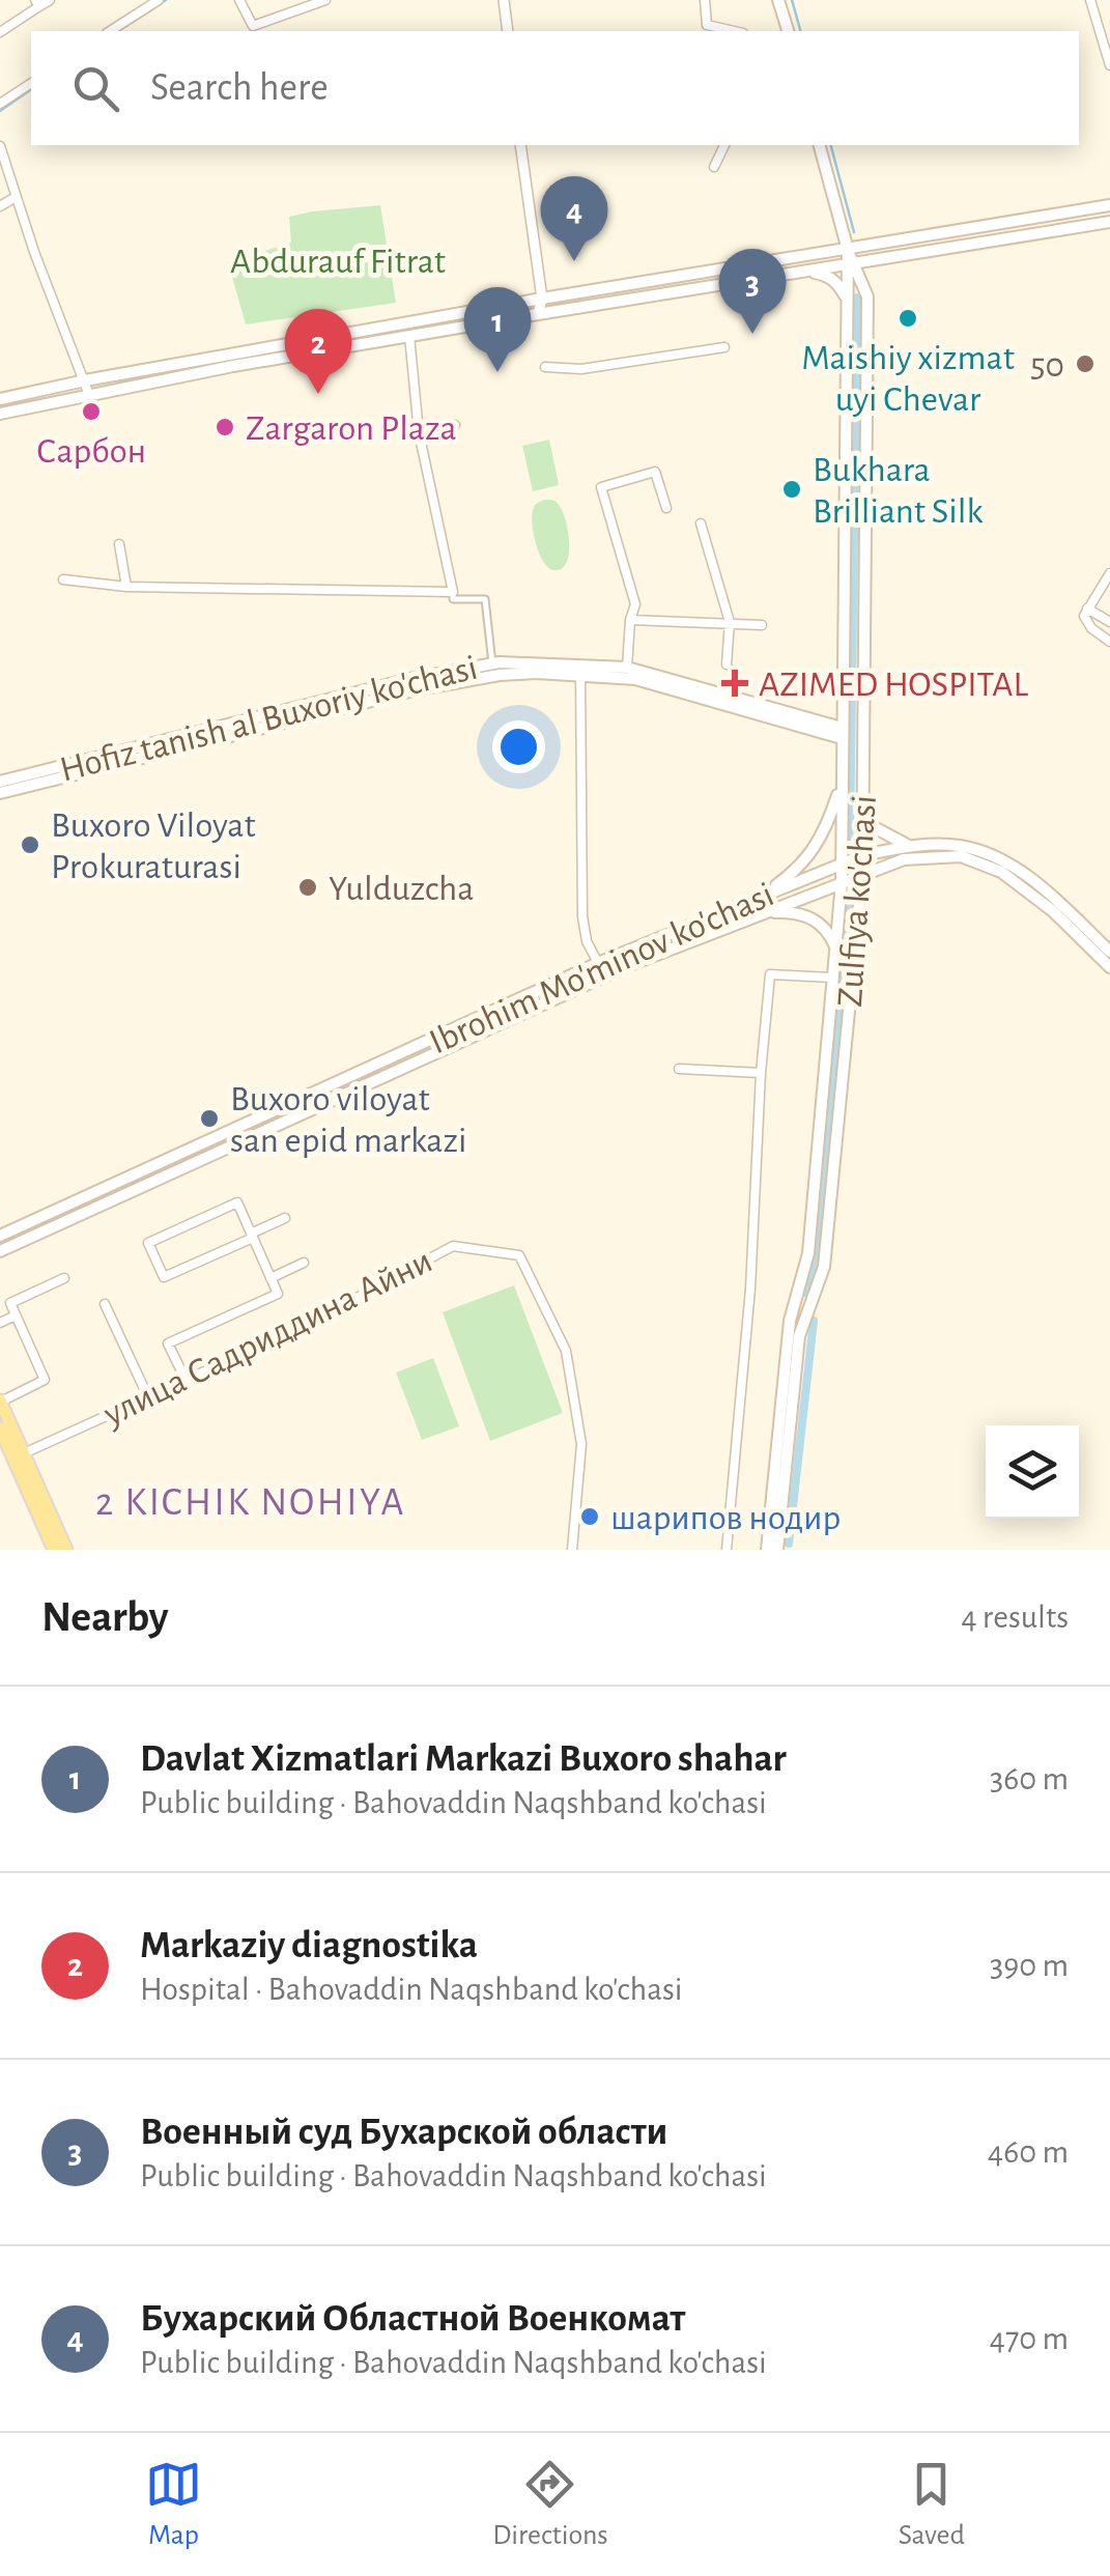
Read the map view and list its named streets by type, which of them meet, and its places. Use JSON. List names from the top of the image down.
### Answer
{
  "streets": {
    "main road": ["Hofiz tanish al Buxoriy ko'chasi", "Zulfiya ko'chasi", "Ibrohim Mo'minov ko'chasi"],
    "street": ["улица Садриддина Айни"]
  },
  "crossings": [
    ["Hofiz tanish al Buxoriy ko'chasi", "Zulfiya ko'chasi"],
    ["Zulfiya ko'chasi", "Ibrohim Mo'minov ko'chasi"]
  ],
  "districts": ["2 KICHIK NOHIYA"],
  "parks": ["Abdurauf Fitrat"],
  "places": {
    "other": [
      "Maishiy xizmat uyi Chevar",
      "50",
      "Сарбон",
      "Zargaron Plaza",
      "Bukhara Brilliant Silk",
      "Buxoro Viloyat Prokuraturasi",
      "Yulduzcha",
      "Buxoro viloyat san epid markazi",
      "шарипов нодир"
    ],
    "health": ["AZIMED HOSPITAL"]
  },
  "page": {
    "search": "Search here",
    "pins": [
      "4",
      "3",
      "1",
      "2"
    ],
    "heading": ["Nearby", "4 results"],
    "list": [
      {
        "mark": "1",
        "name": "Davlat Xizmatlari Markazi Buxoro shahar",
        "note": "Public building · Bahovaddin Naqshband ko'chasi",
        "value": "360 m"
      },
      {
        "mark": "2",
        "name": "Markaziy diagnostika",
        "note": "Hospital · Bahovaddin Naqshband ko'chasi",
        "value": "390 m"
      },
      {
        "mark": "3",
        "name": "Военный суд Бухарской области",
        "note": "Public building · Bahovaddin Naqshband ko'chasi",
        "value": "460 m"
      },
      {
        "mark": "4",
        "name": "Бухарский Областной Военкомат",
        "note": "Public building · Bahovaddin Naqshband ko'chasi",
        "value": "470 m"
      }
    ],
    "nav": ["Map", "Directions", "Saved"]
  }
}
